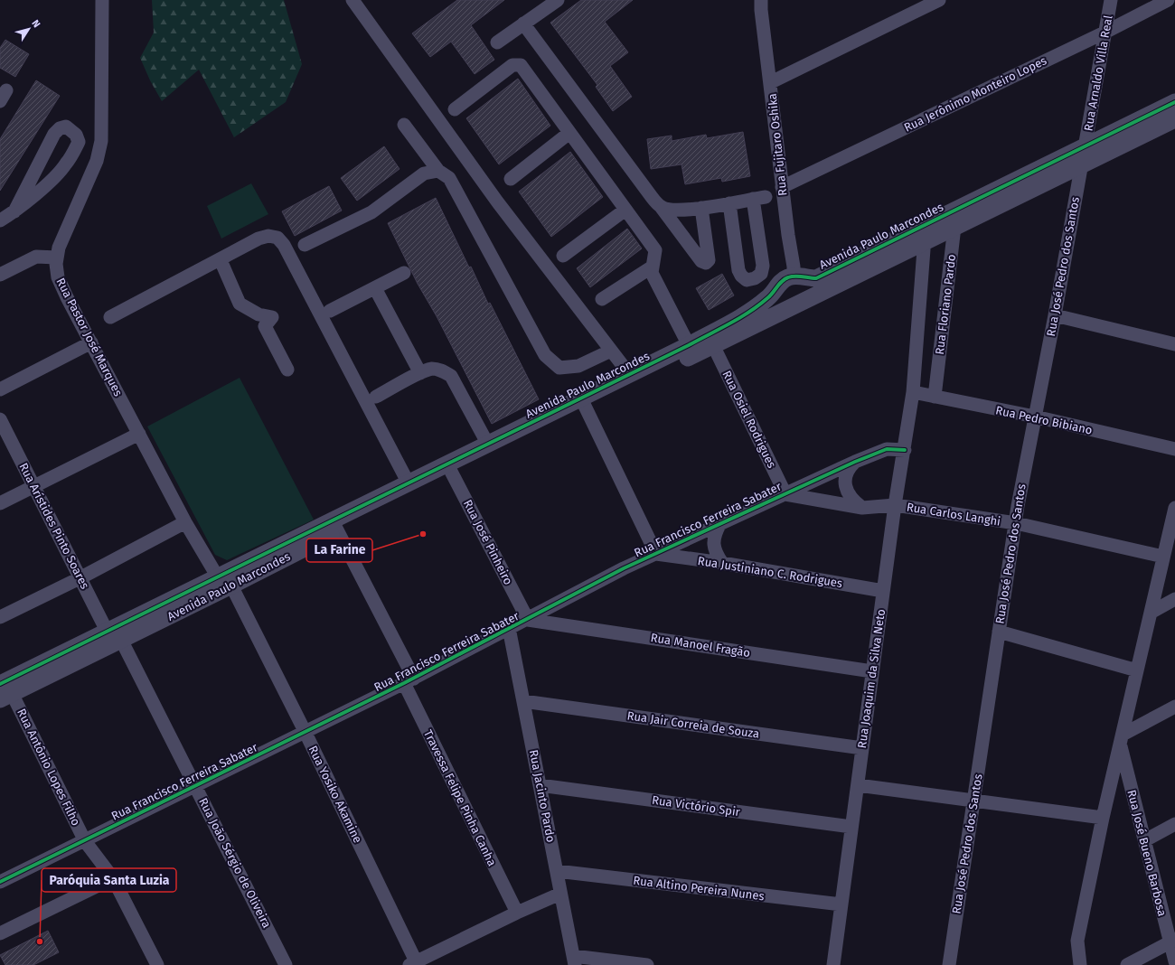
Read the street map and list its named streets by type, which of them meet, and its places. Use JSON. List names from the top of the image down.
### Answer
{
  "streets": {
    "street": [
      "Rua Arnaldo Villa Real",
      "Rua Jerônimo Monteiro Lopes",
      "Rua Fujitaro Oshika",
      "Avenida Paulo Marcondes",
      "Rua José Pedro dos Santos",
      "Rua Floriano Pardo",
      "Rua Pastor José Marques",
      "Rua Osiel Rodrigues",
      "Rua Pedro Bibiano",
      "Rua Carlos Langhi",
      "Rua Francisco Ferreira Sabater",
      "Rua Arístides Pinto Soares",
      "Rua José Pinheiro",
      "Rua Justiniano C. Rodrigues",
      "Rua Manoel Fragão",
      "Rua Joaquim da Silva Neto",
      "Rua Jair Correia de Souza",
      "Rua Antônio Lopes Filho",
      "Rua Yosiko Akamine",
      "Rua Jacinto Pardo",
      "Travessa Felipe Pinha Canha",
      "Rua Victório Spir",
      "Rua José Bueno Barbosa",
      "Rua João Sérgio de Oliveira",
      "Rua Altino Pereira Nunes"
    ]
  },
  "crossings": [
    ["Rua Arnaldo Villa Real", "Rua Jerônimo Monteiro Lopes"],
    ["Rua Arnaldo Villa Real", "Avenida Paulo Marcondes"],
    ["Rua Arnaldo Villa Real", "Rua José Pedro dos Santos"],
    ["Rua Jerônimo Monteiro Lopes", "Rua Fujitaro Oshika"],
    ["Rua Fujitaro Oshika", "Avenida Paulo Marcondes"],
    ["Avenida Paulo Marcondes", "Rua José Pedro dos Santos"],
    ["Avenida Paulo Marcondes", "Rua Floriano Pardo"],
    ["Avenida Paulo Marcondes", "Rua Pastor José Marques"],
    ["Avenida Paulo Marcondes", "Rua Osiel Rodrigues"],
    ["Avenida Paulo Marcondes", "Rua Arístides Pinto Soares"],
    ["Avenida Paulo Marcondes", "Rua José Pinheiro"],
    ["Avenida Paulo Marcondes", "Rua Antônio Lopes Filho"],
    ["Avenida Paulo Marcondes", "Rua Yosiko Akamine"],
    ["Avenida Paulo Marcondes", "Rua João Sérgio de Oliveira"],
    ["Rua José Pedro dos Santos", "Rua Pedro Bibiano"],
    ["Rua José Pedro dos Santos", "Rua Carlos Langhi"],
    ["Rua Floriano Pardo", "Rua Pedro Bibiano"],
    ["Rua Floriano Pardo", "Rua Joaquim da Silva Neto"],
    ["Rua Pastor José Marques", "Rua Yosiko Akamine"],
    ["Rua Osiel Rodrigues", "Rua Carlos Langhi"],
    ["Rua Osiel Rodrigues", "Rua Francisco Ferreira Sabater"],
    ["Rua Pedro Bibiano", "Rua Joaquim da Silva Neto"],
    ["Rua Carlos Langhi", "Rua Francisco Ferreira Sabater"],
    ["Rua Carlos Langhi", "Rua Joaquim da Silva Neto"],
    ["Rua Francisco Ferreira Sabater", "Rua José Pinheiro"],
    ["Rua Francisco Ferreira Sabater", "Rua Justiniano C. Rodrigues"],
    ["Rua Francisco Ferreira Sabater", "Rua Manoel Fragão"],
    ["Rua Francisco Ferreira Sabater", "Rua Joaquim da Silva Neto"],
    ["Rua Francisco Ferreira Sabater", "Rua Antônio Lopes Filho"],
    ["Rua Francisco Ferreira Sabater", "Rua Yosiko Akamine"],
    ["Rua Francisco Ferreira Sabater", "Rua Jacinto Pardo"],
    ["Rua Francisco Ferreira Sabater", "Travessa Felipe Pinha Canha"],
    ["Rua Francisco Ferreira Sabater", "Rua João Sérgio de Oliveira"],
    ["Rua Arístides Pinto Soares", "Rua João Sérgio de Oliveira"],
    ["Rua José Pinheiro", "Rua Manoel Fragão"],
    ["Rua Justiniano C. Rodrigues", "Rua Joaquim da Silva Neto"],
    ["Rua Manoel Fragão", "Rua Joaquim da Silva Neto"],
    ["Rua Joaquim da Silva Neto", "Rua Jair Correia de Souza"],
    ["Rua Joaquim da Silva Neto", "Rua Victório Spir"],
    ["Rua Joaquim da Silva Neto", "Rua Altino Pereira Nunes"],
    ["Rua Jair Correia de Souza", "Rua Jacinto Pardo"],
    ["Rua Jacinto Pardo", "Rua Victório Spir"],
    ["Rua Jacinto Pardo", "Rua Altino Pereira Nunes"]
  ],
  "places": ["La Farine", "Paróquia Santa Luzia"],
  "north": "top right"
}
